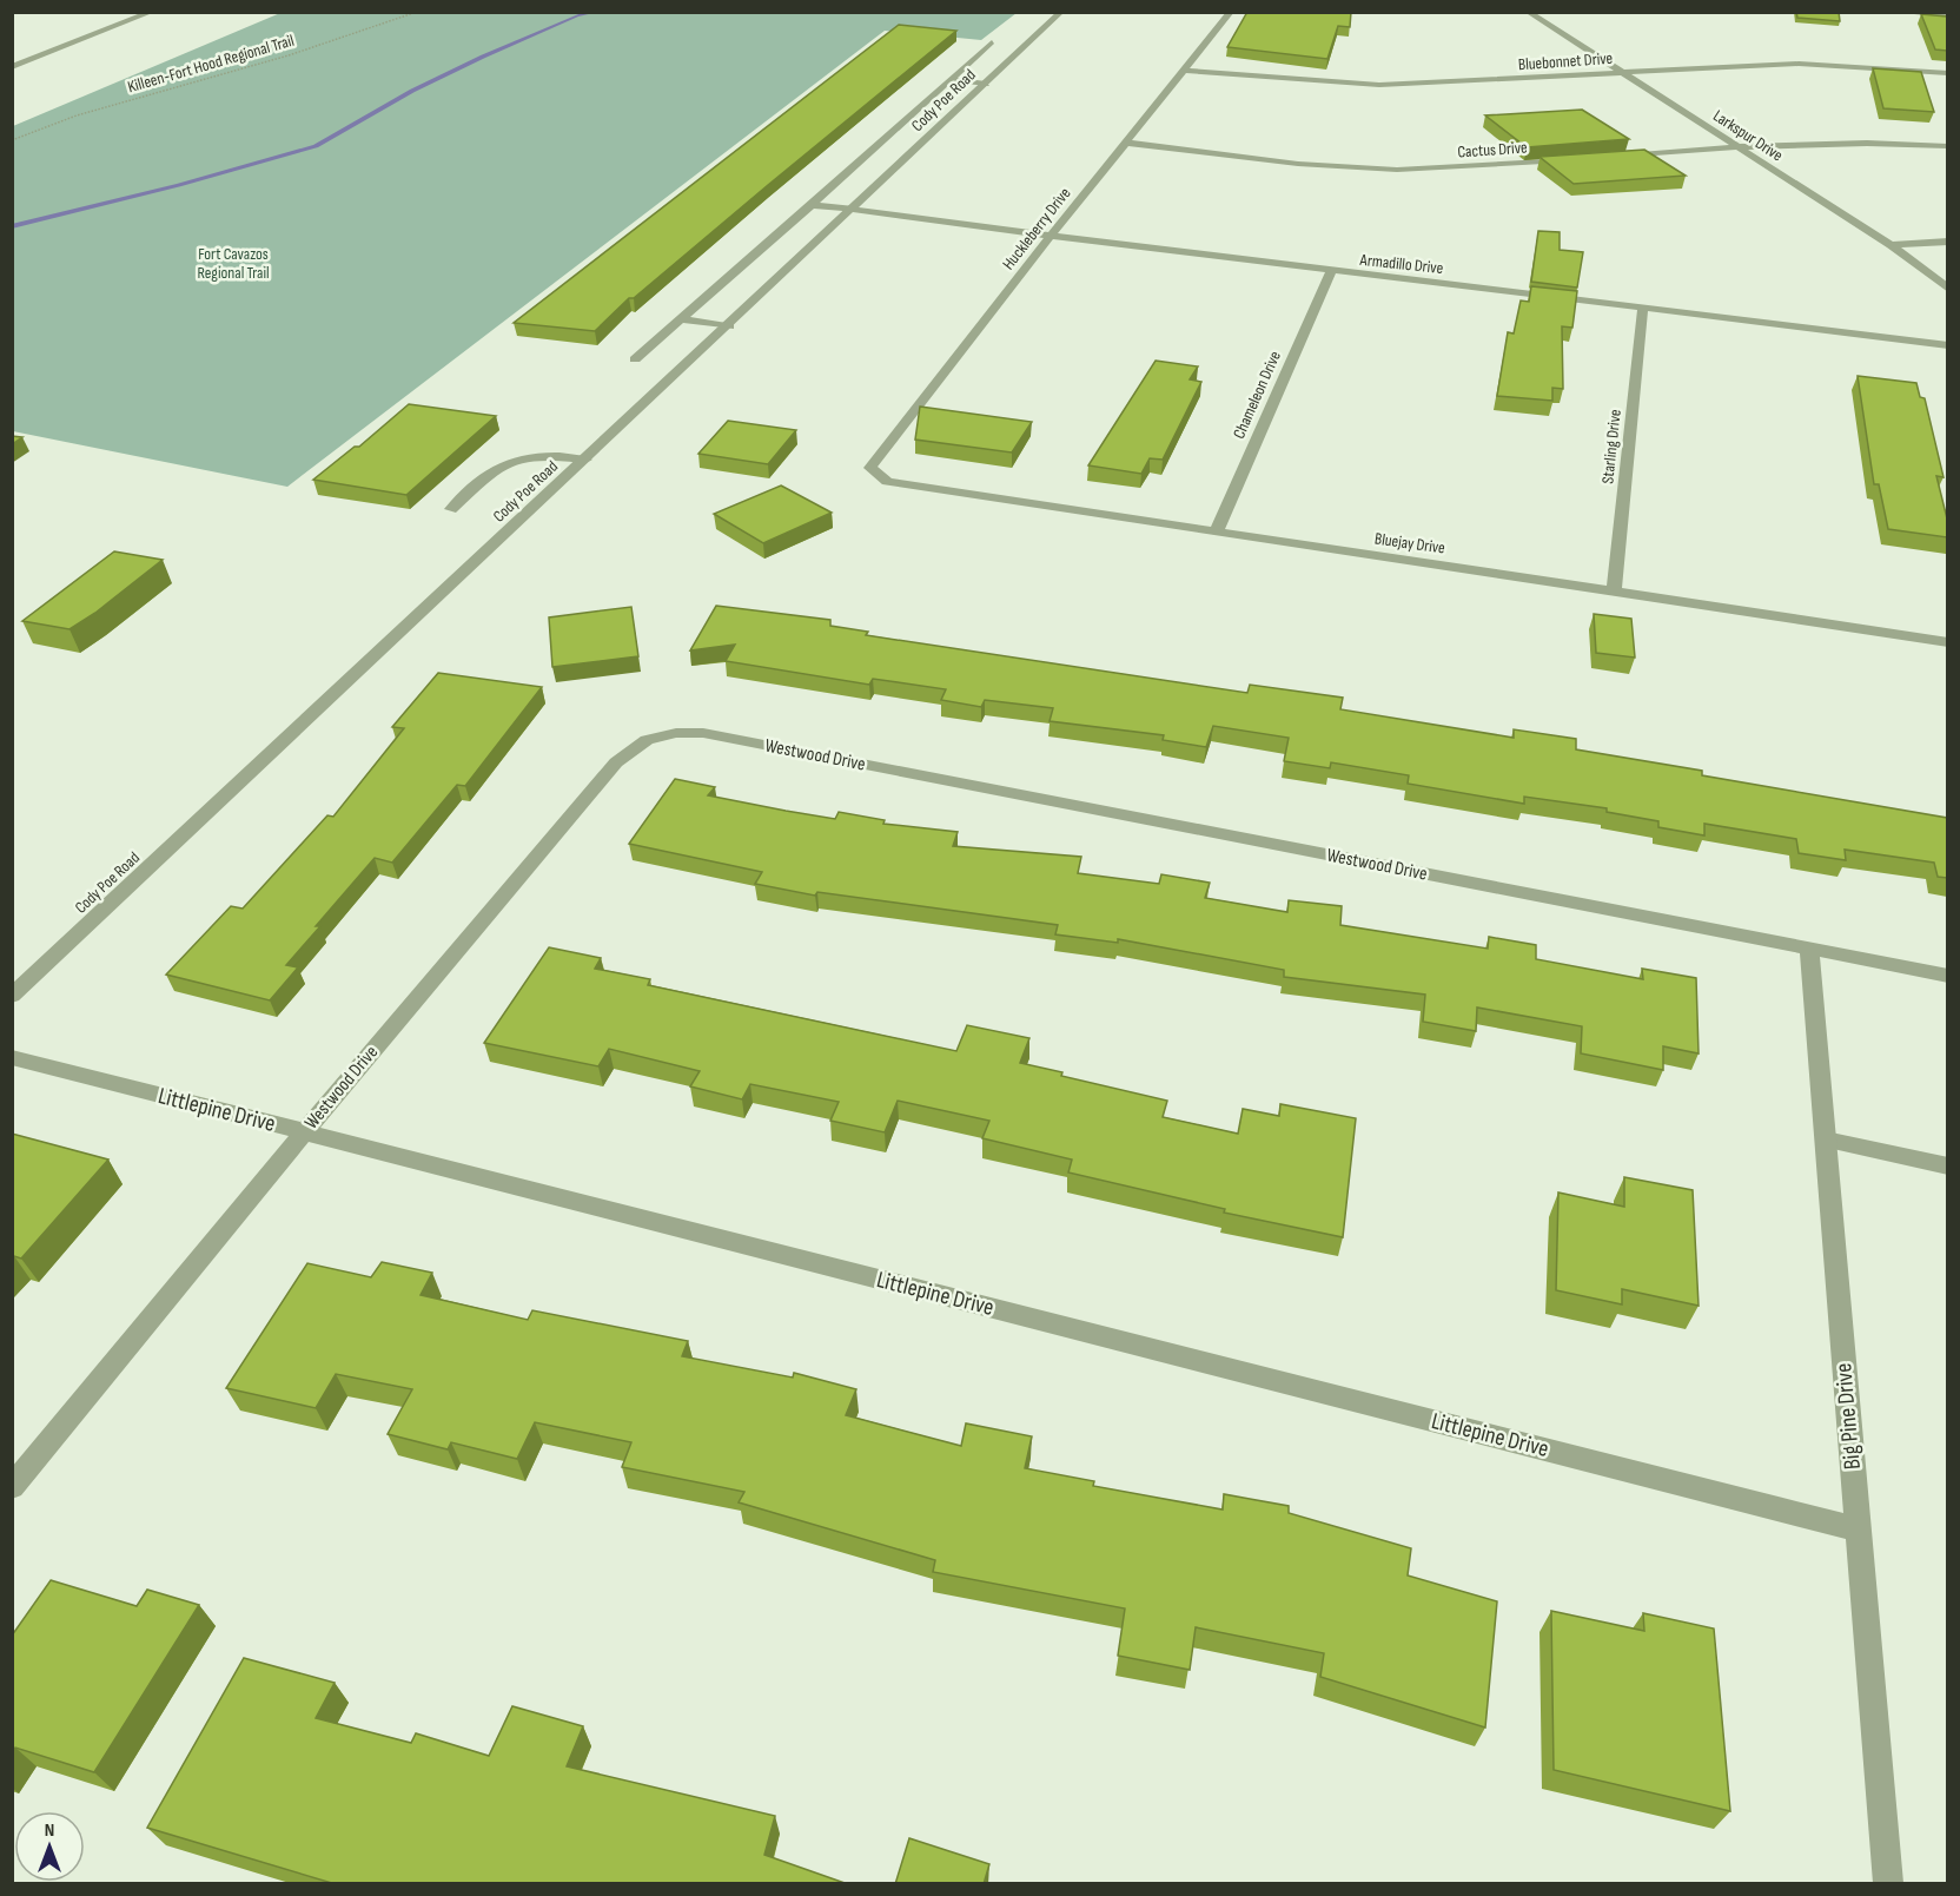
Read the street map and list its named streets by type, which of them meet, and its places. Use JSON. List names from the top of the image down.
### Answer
{
  "streets": {
    "street": [
      "Bluebonnet Drive",
      "Cody Poe Road",
      "Larkspur Drive",
      "Cactus Drive",
      "Huckleberry Drive",
      "Armadillo Drive",
      "Chameleon Drive",
      "Starling Drive",
      "Bluejay Drive",
      "Westwood Drive",
      "Littlepine Drive",
      "Big Pine Drive"
    ],
    "path": ["Killeen-Fort Hood Regional Trail"]
  },
  "crossings": [
    ["Bluebonnet Drive", "Larkspur Drive"],
    ["Bluebonnet Drive", "Huckleberry Drive"],
    ["Cody Poe Road", "Armadillo Drive"],
    ["Cactus Drive", "Huckleberry Drive"],
    ["Huckleberry Drive", "Armadillo Drive"],
    ["Huckleberry Drive", "Bluejay Drive"],
    ["Armadillo Drive", "Chameleon Drive"],
    ["Armadillo Drive", "Starling Drive"],
    ["Chameleon Drive", "Bluejay Drive"],
    ["Starling Drive", "Bluejay Drive"],
    ["Westwood Drive", "Littlepine Drive"],
    ["Westwood Drive", "Big Pine Drive"],
    ["Littlepine Drive", "Big Pine Drive"]
  ],
  "parks": ["Fort Cavazos Regional Trail"],
  "north": "top"
}
